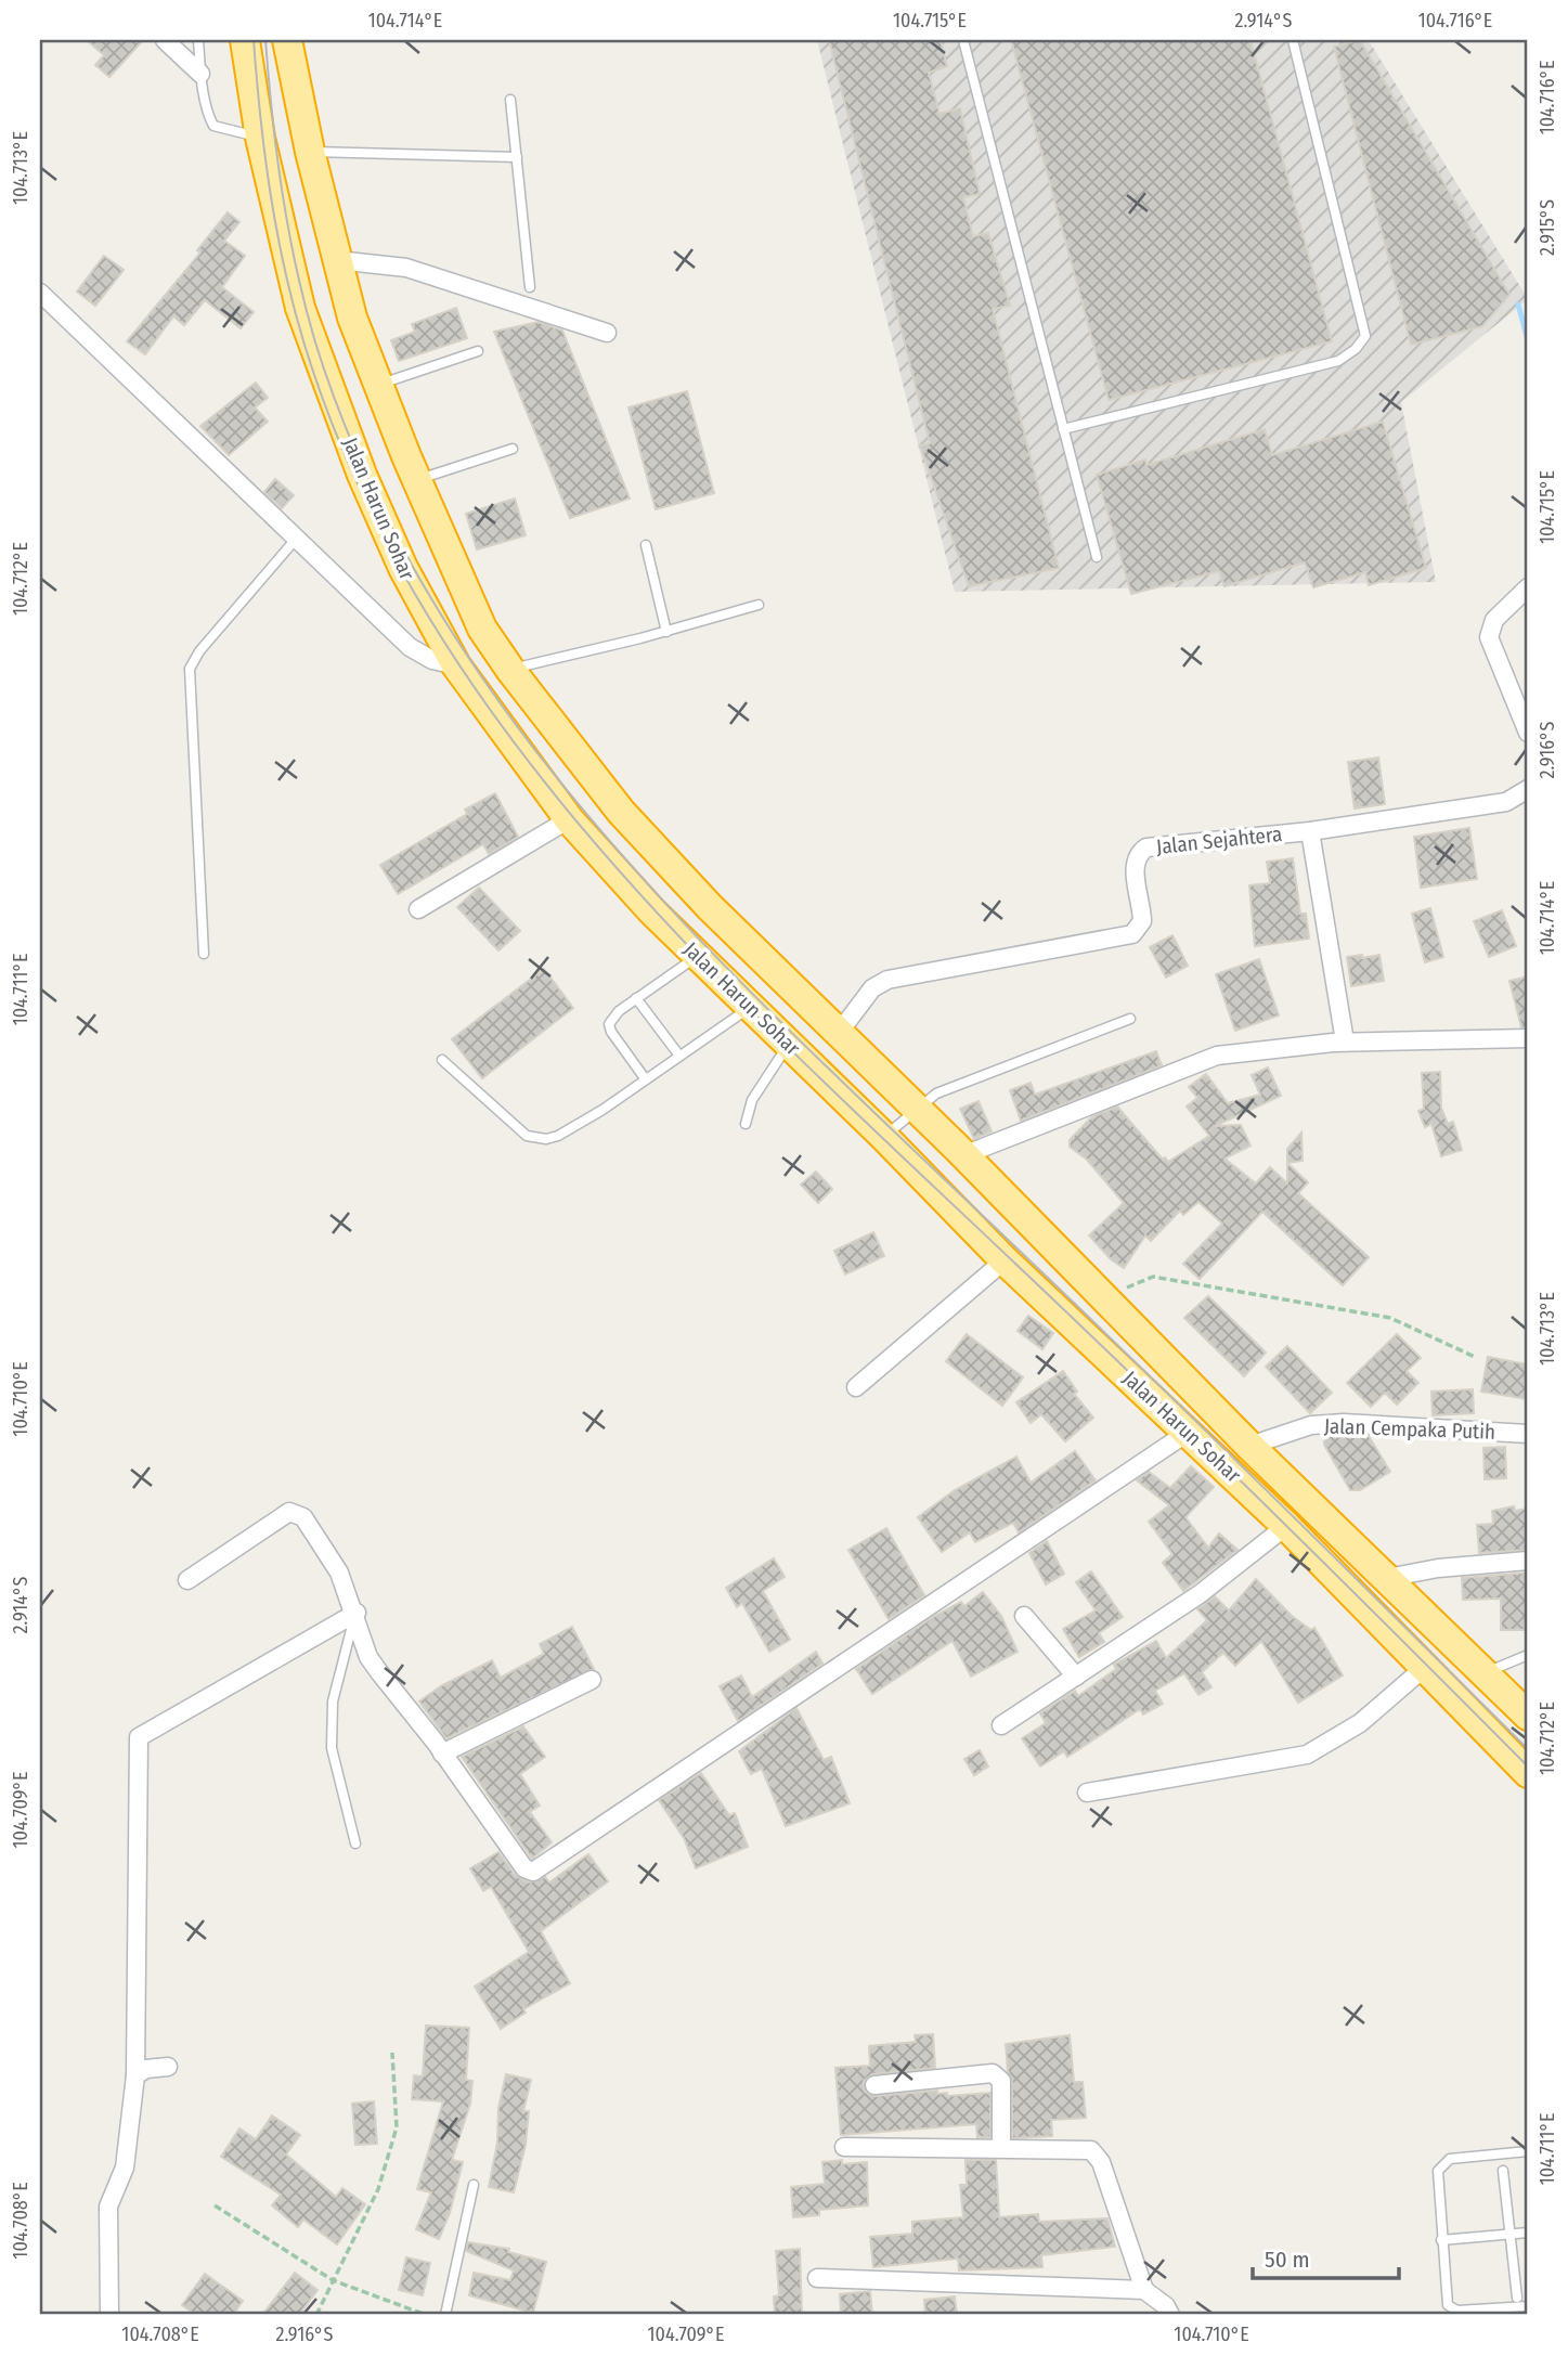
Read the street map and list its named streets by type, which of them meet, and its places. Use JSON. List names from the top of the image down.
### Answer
{
  "streets": {
    "highway": ["Jalan Harun Sohar"],
    "street": ["Jalan Sejahtera", "Jalan Cempaka Putih"]
  },
  "crossings": [
    ["Jalan Harun Sohar", "Jalan Sejahtera"],
    ["Jalan Harun Sohar", "Jalan Cempaka Putih"]
  ],
  "scale_bar": "50 m",
  "coordinates": [
    "104.714°E",
    "104.715°E",
    "2.914°S",
    "104.716°E",
    "104.713°E",
    "2.915°S",
    "104.712°E",
    "2.916°S",
    "104.711°E",
    "104.710°E",
    "104.709°E",
    "104.708°E"
  ]
}
